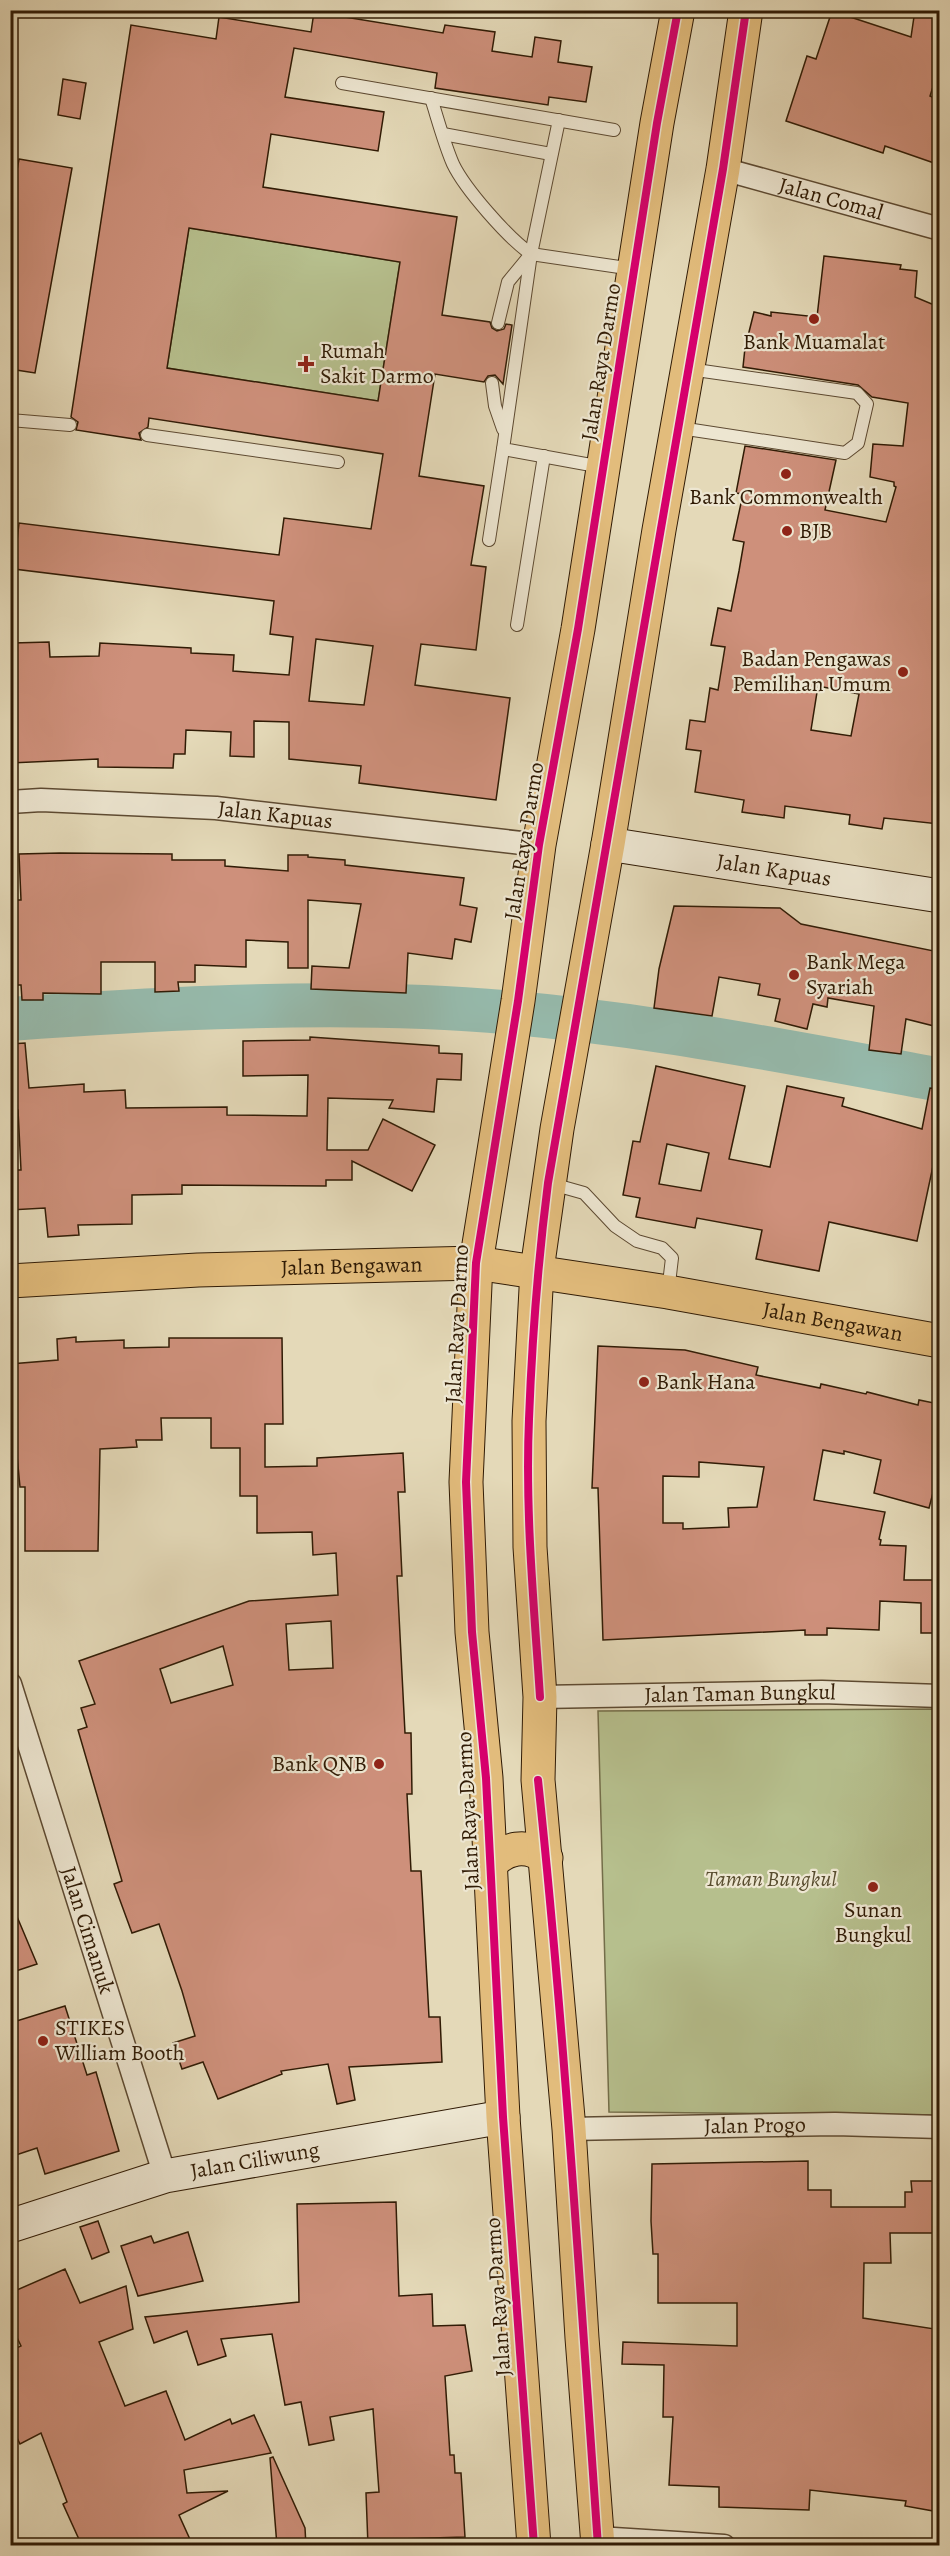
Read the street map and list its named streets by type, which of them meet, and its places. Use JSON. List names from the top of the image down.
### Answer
{
  "streets": {
    "main road": [
      "Jalan Raya Darmo",
      "Jalan Kapuas",
      "Jalan Bengawan",
      "Jalan Ciliwung"
    ],
    "street": [
      "Jalan Comal",
      "Jalan Taman Bungkul",
      "Jalan Cimanuk",
      "Jalan Progo"
    ]
  },
  "crossings": [
    ["Jalan Raya Darmo", "Jalan Kapuas"],
    ["Jalan Raya Darmo", "Jalan Bengawan"],
    ["Jalan Raya Darmo", "Jalan Ciliwung"],
    ["Jalan Cimanuk", "Jalan Ciliwung"]
  ],
  "parks": ["Taman Bungkul"],
  "places": {
    "other": [
      "Bank Muamalat",
      "Bank Commonwealth",
      "BJB",
      "Badan Pengawas Pemilihan Umum",
      "Bank Mega Syariah",
      "Bank Hana",
      "Bank QNB",
      "Sunan Bungkul",
      "STIKES William Booth"
    ],
    "health": ["Rumah Sakit Darmo"]
  }
}
